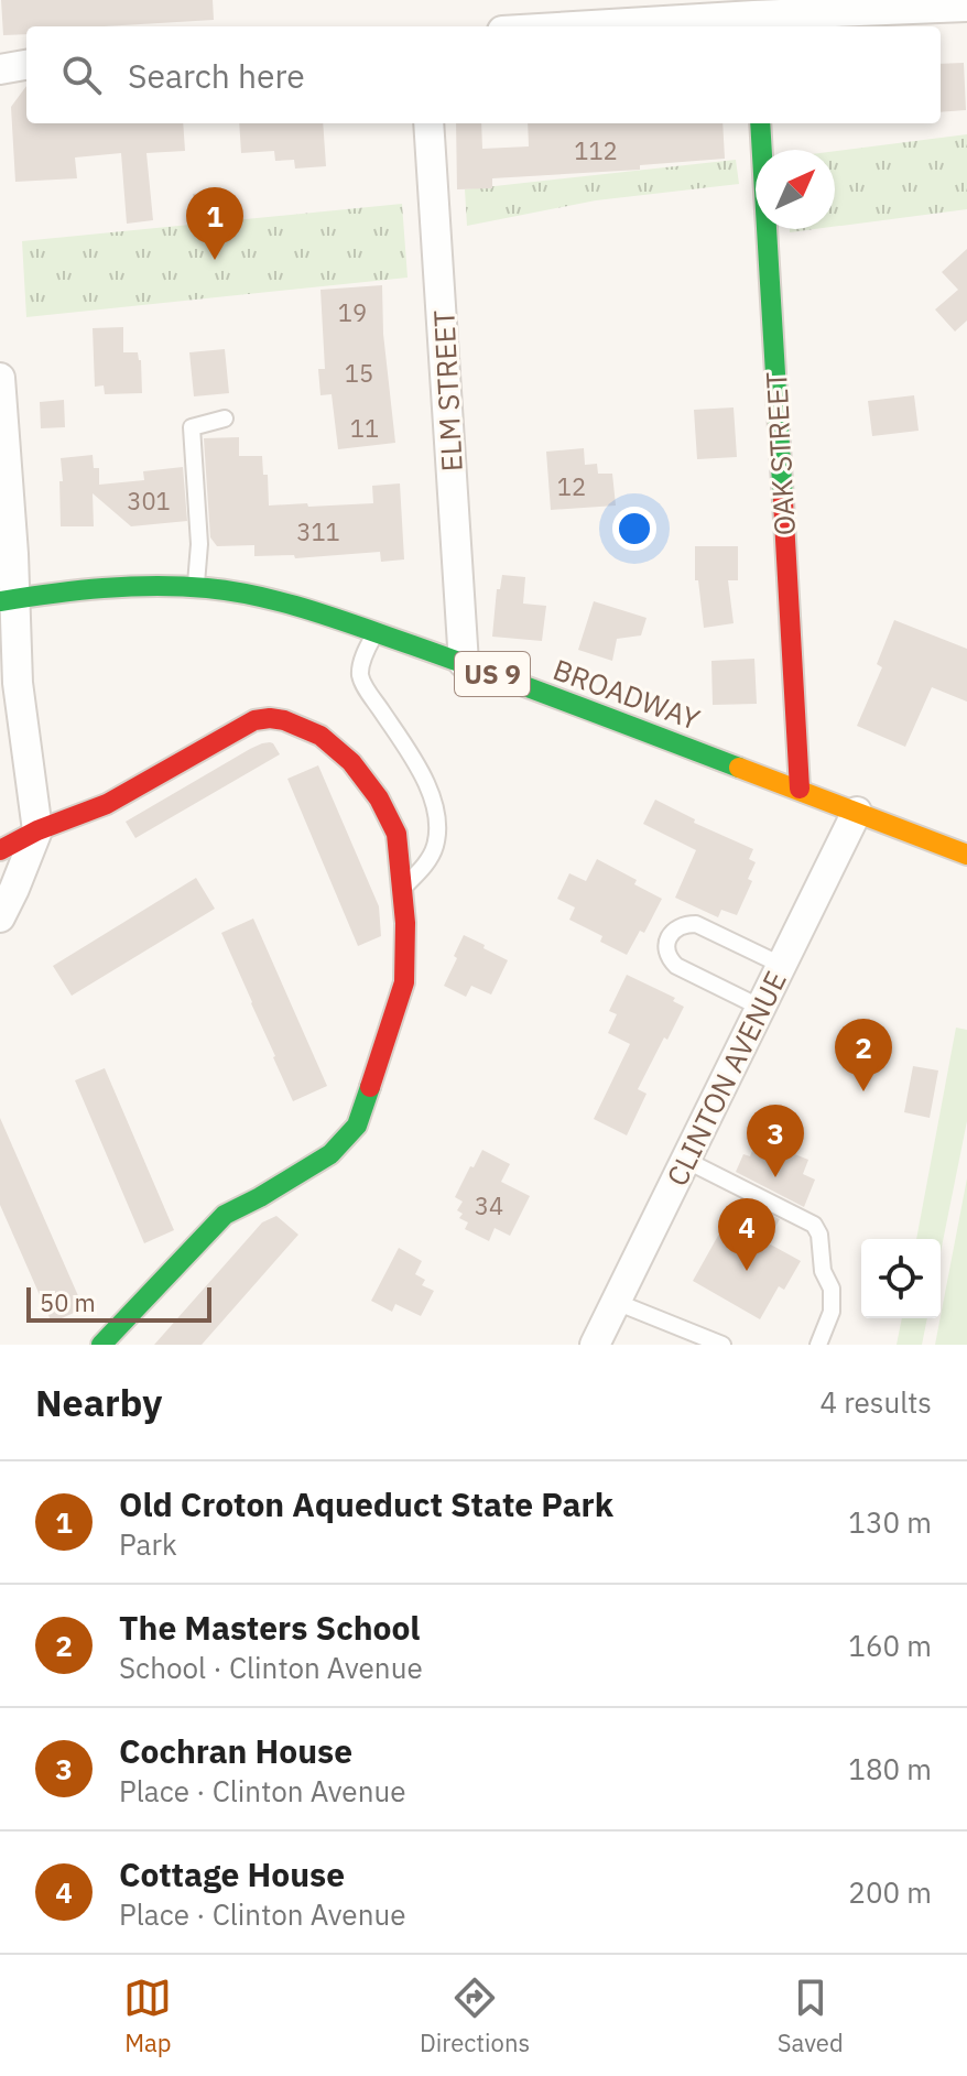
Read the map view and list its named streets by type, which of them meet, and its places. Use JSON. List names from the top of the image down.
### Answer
{
  "streets": {
    "street": [
      "ELM STREET",
      "OAK STREET",
      "US 9",
      "BROADWAY",
      "CLINTON AVENUE"
    ]
  },
  "crossings": [
    ["ELM STREET", "BROADWAY"],
    ["OAK STREET", "BROADWAY"],
    ["BROADWAY", "CLINTON AVENUE"]
  ],
  "house_numbers": [
    "112",
    "19",
    "15",
    "11",
    "12",
    "301",
    "311",
    "34"
  ],
  "scale_bar": "50 m",
  "north": "top right",
  "page": {
    "search": "Search here",
    "pins": [
      "1",
      "2",
      "3",
      "4"
    ],
    "scale": "50 m",
    "heading": ["Nearby", "4 results"],
    "list": [
      {
        "mark": "1",
        "name": "Old Croton Aqueduct State Park",
        "note": "Park",
        "value": "130 m"
      },
      {
        "mark": "2",
        "name": "The Masters School",
        "note": "School · Clinton Avenue",
        "value": "160 m"
      },
      {
        "mark": "3",
        "name": "Cochran House",
        "note": "Place · Clinton Avenue",
        "value": "180 m"
      },
      {
        "mark": "4",
        "name": "Cottage House",
        "note": "Place · Clinton Avenue",
        "value": "200 m"
      }
    ],
    "nav": ["Map", "Directions", "Saved"]
  }
}
